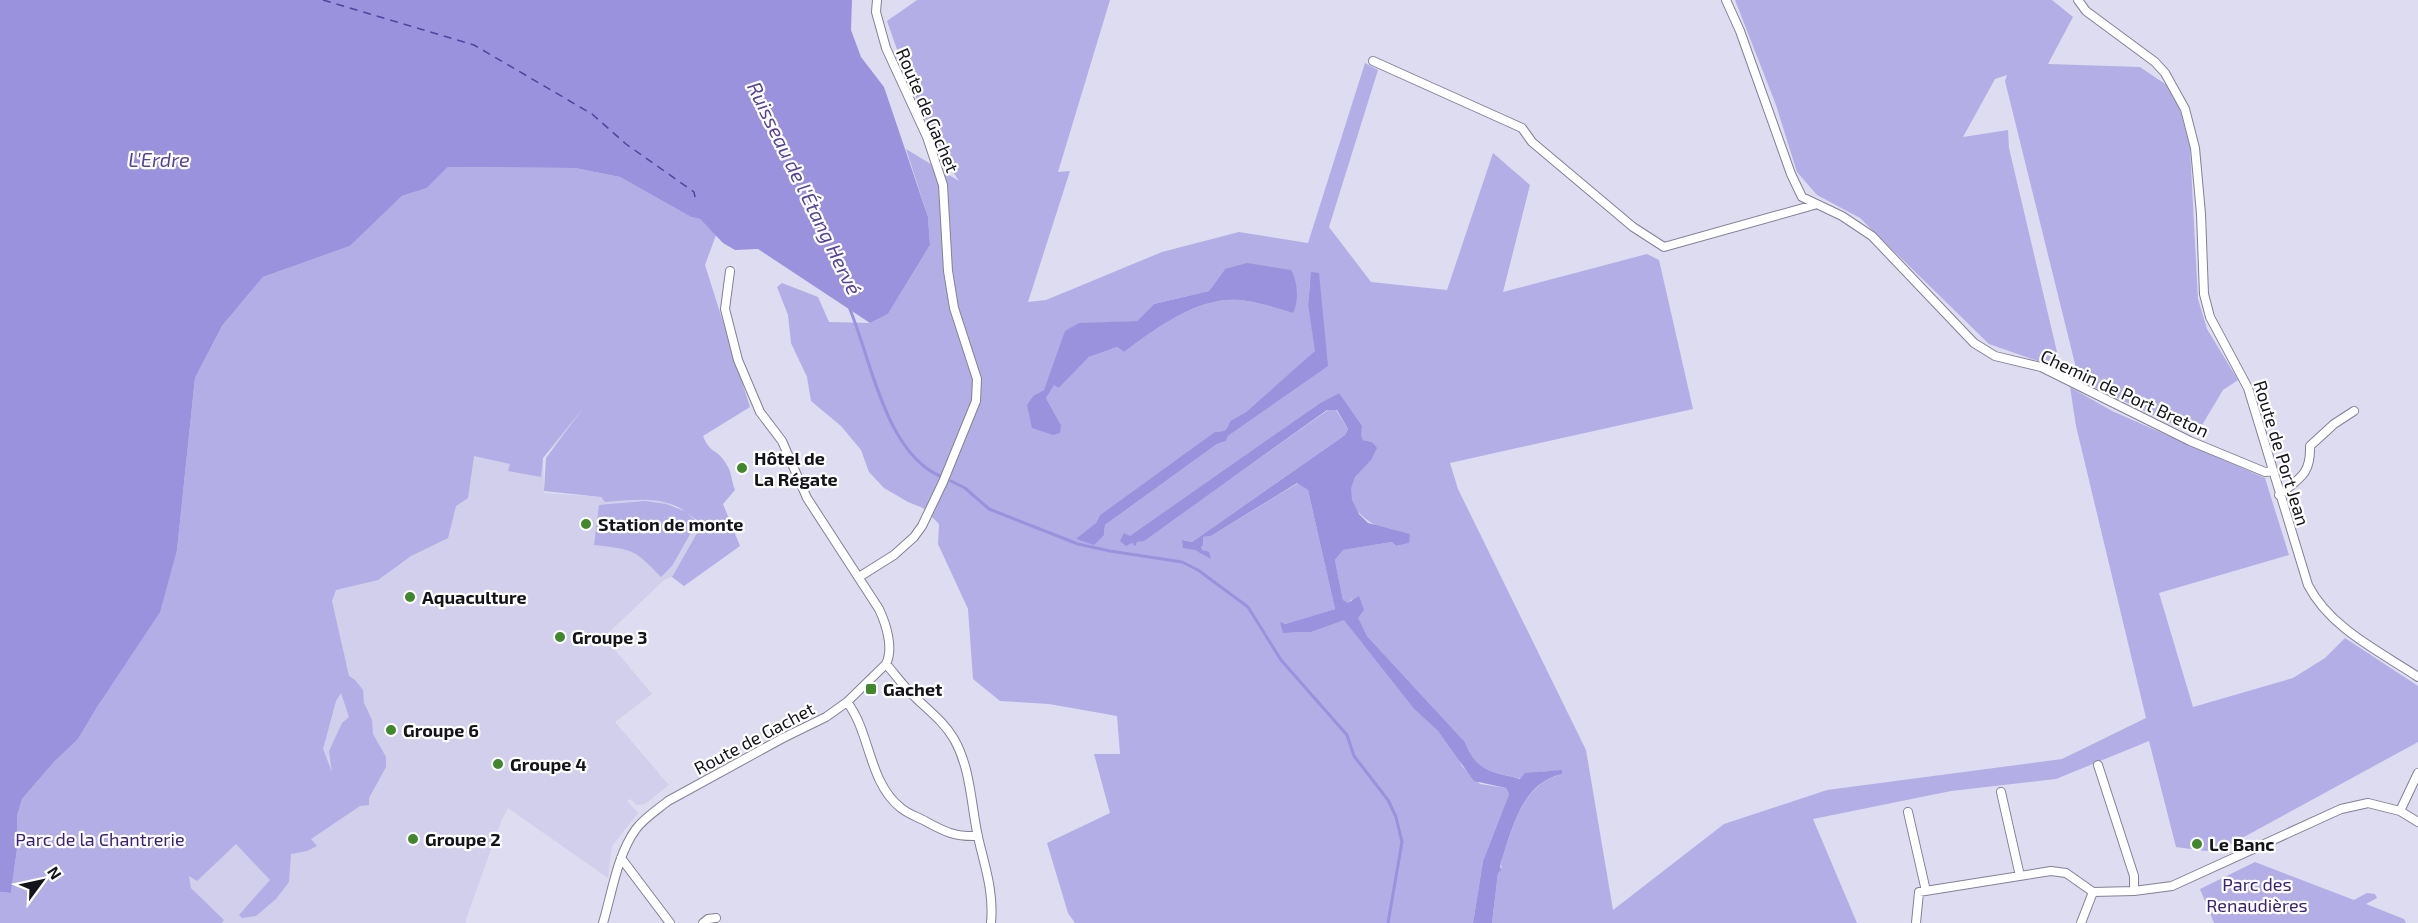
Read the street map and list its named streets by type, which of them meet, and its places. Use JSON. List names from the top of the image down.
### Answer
{
  "streets": {
    "street": ["Route de Gachet", "Chemin de Port Breton", "Route de Port Jean"]
  },
  "crossings": [
    ["Chemin de Port Breton", "Route de Port Jean"]
  ],
  "water": ["L'Erdre", "Ruisseau de l'Étang Hervé"],
  "parks": ["Parc de la Chantrerie", "Parc des Renaudières"],
  "places": {
    "other": [
      "Hôtel de La Régate",
      "Station de monte",
      "Aquaculture",
      "Groupe 3",
      "Groupe 6",
      "Groupe 4",
      "Groupe 2",
      "Le Banc"
    ],
    "transit": ["Gachet"]
  },
  "north": "top right"
}
